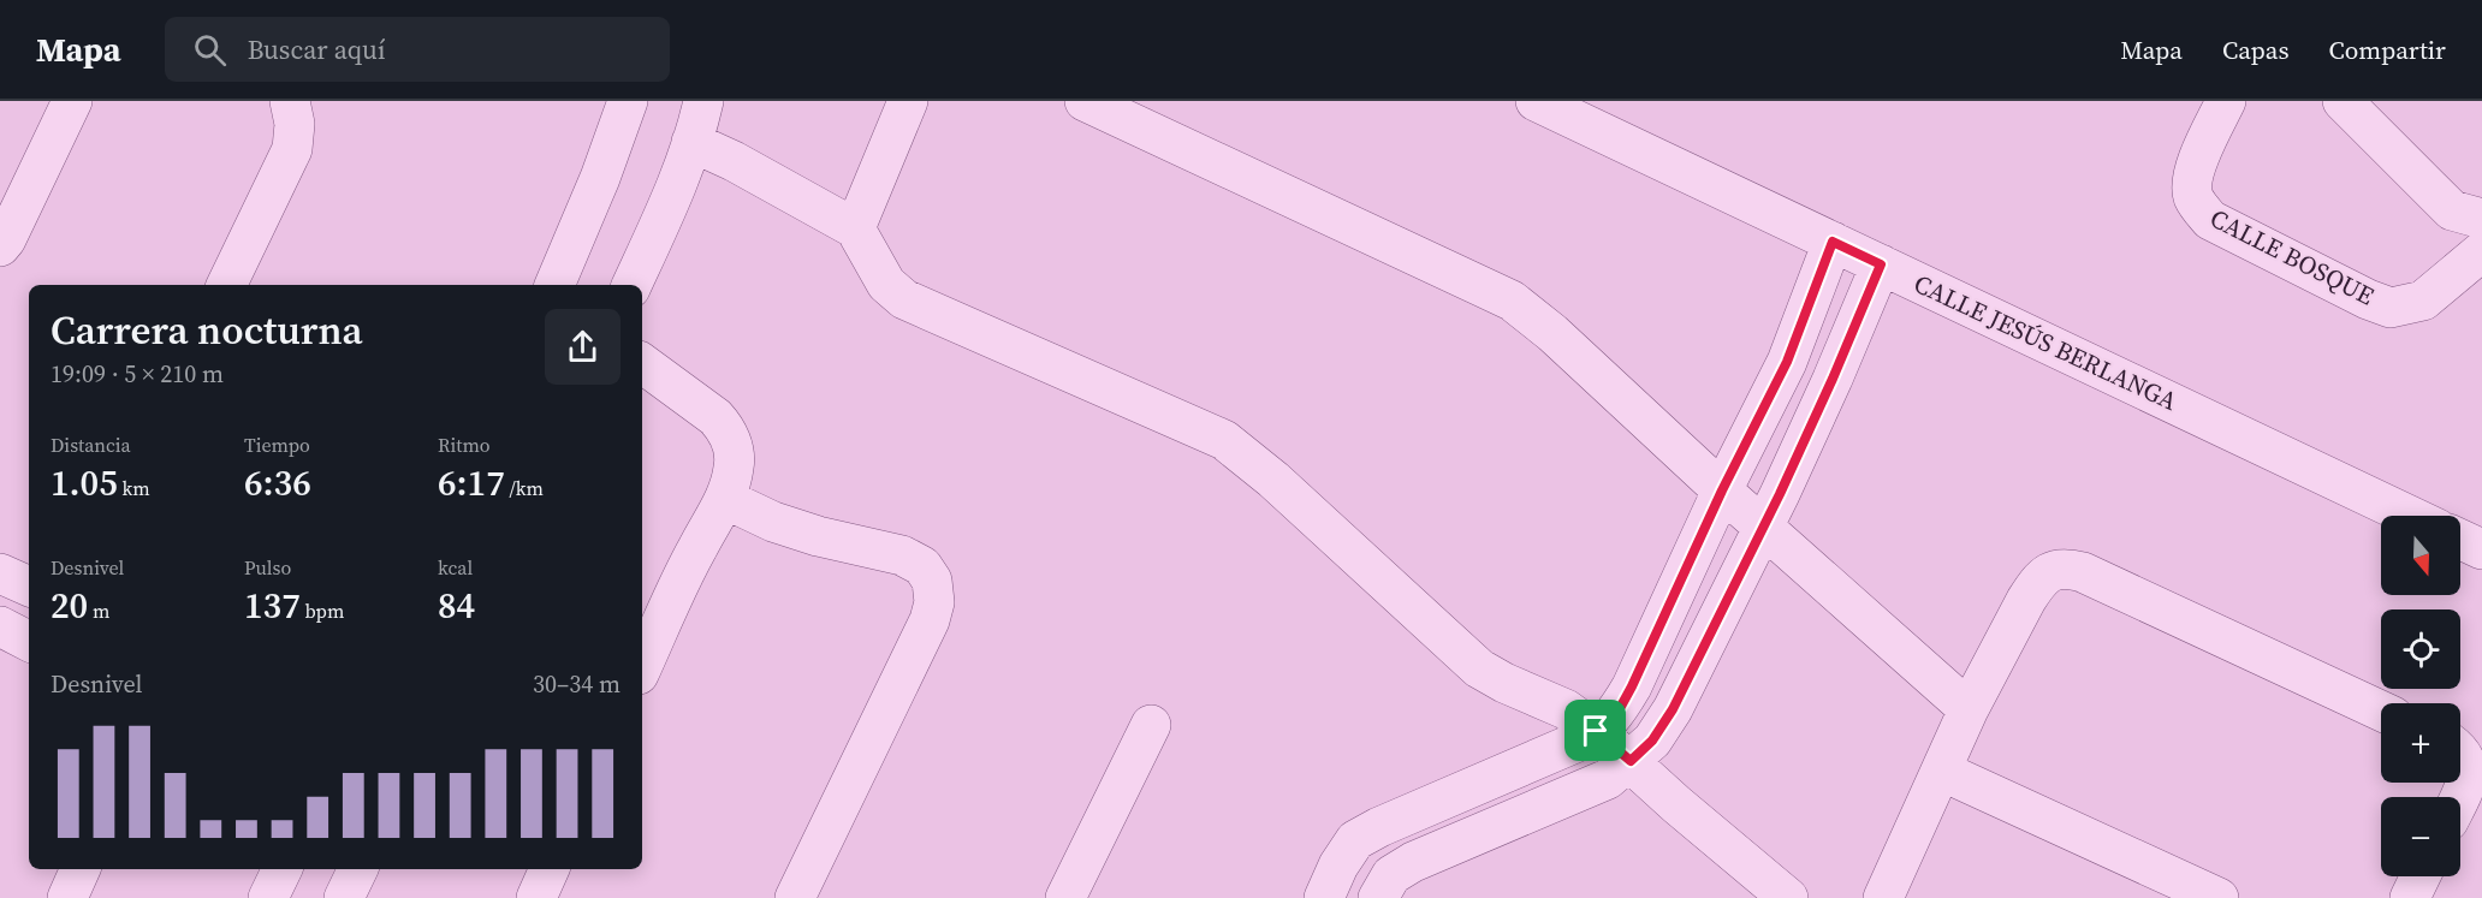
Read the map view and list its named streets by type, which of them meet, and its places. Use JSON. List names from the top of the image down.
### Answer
{
  "streets": {
    "street": ["CALLE BOSQUE", "CALLE JESÚS BERLANGA"]
  },
  "north": "bottom",
  "page": {
    "header": "Mapa",
    "search": "Buscar aquí",
    "nav": ["Mapa", "Capas", "Compartir"],
    "heading": ["Carrera nocturna", "19:09 · 5 × 210 m"],
    "stats": [
      ["Distancia", "1.05 km"],
      ["Tiempo", "6:36"],
      ["Ritmo", "6:17 /km"],
      ["Desnivel", "20 m"],
      ["Pulso", "137 bpm"],
      ["kcal", "84"]
    ],
    "map_buttons": ["+", "−"],
    "chart": ["Desnivel", "30–34 m"]
  }
}
